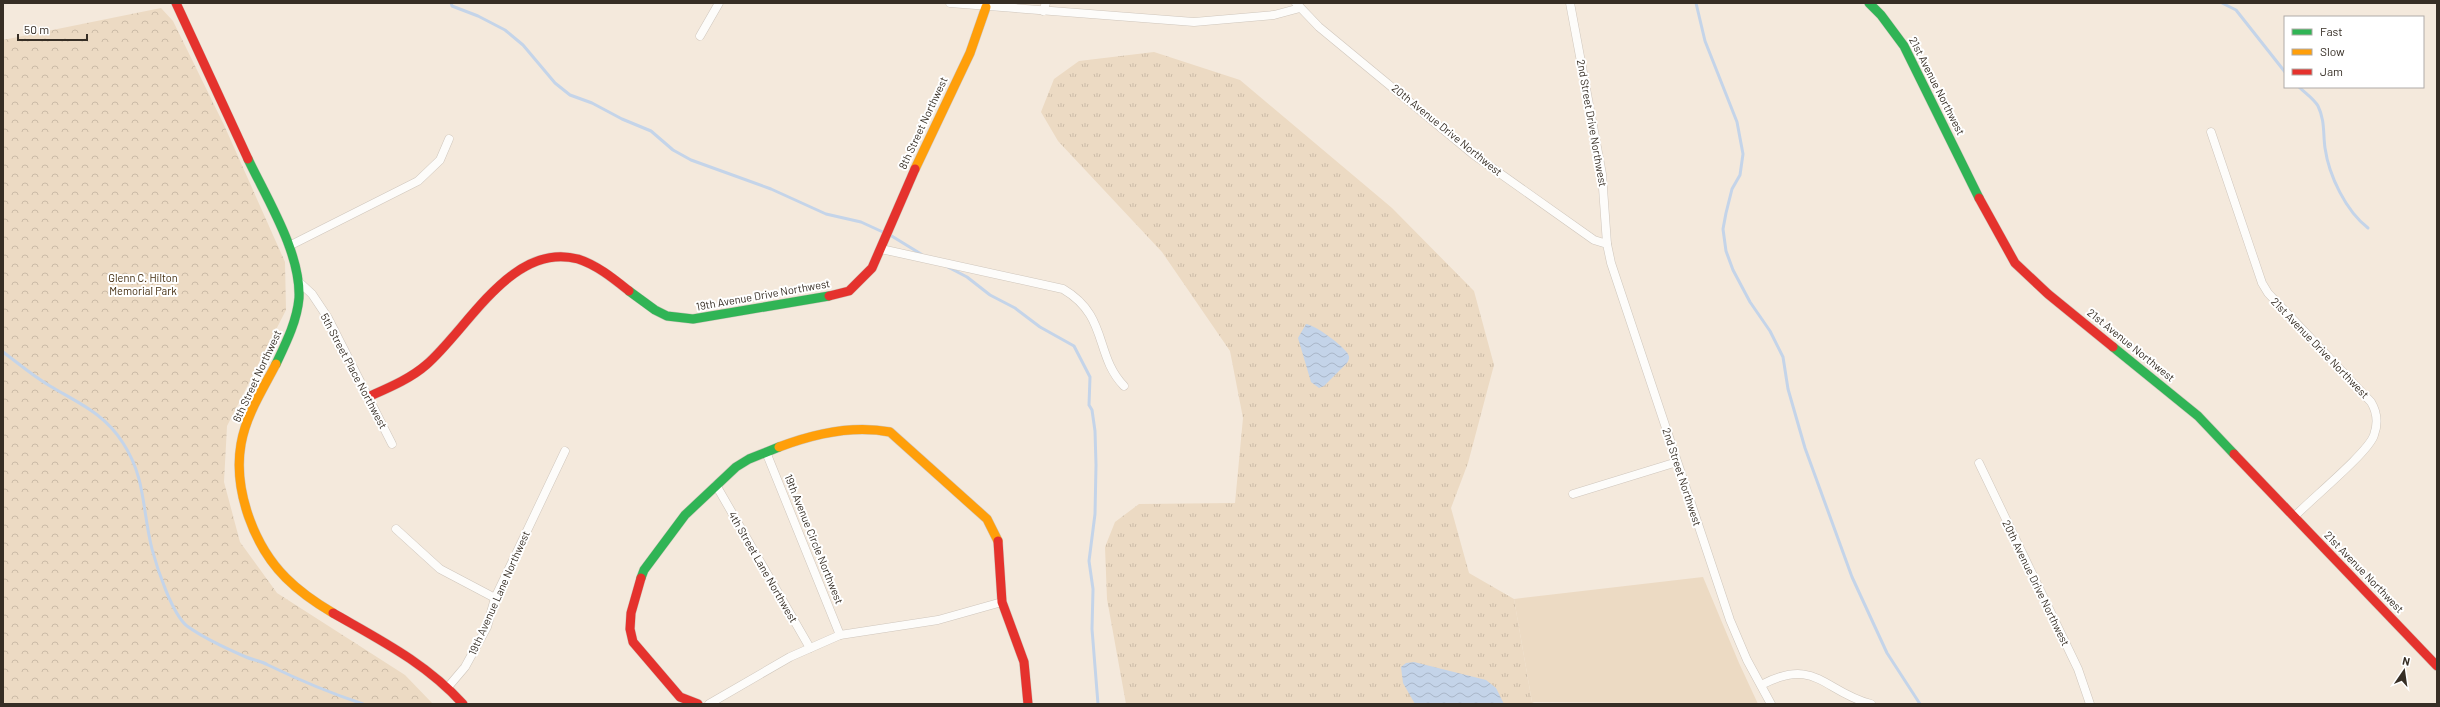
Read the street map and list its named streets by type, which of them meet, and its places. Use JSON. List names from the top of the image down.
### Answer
{
  "streets": {
    "street": [
      "21st Avenue Northwest",
      "8th Street Northwest",
      "2nd Street Drive Northwest",
      "20th Avenue Drive Northwest",
      "19th Avenue Drive Northwest",
      "21st Avenue Drive Northwest",
      "5th Street Place Northwest",
      "6th Street Northwest",
      "2nd Street Northwest",
      "19th Avenue Circle Northwest",
      "4th Street Lane Northwest",
      "19th Avenue Lane Northwest"
    ]
  },
  "crossings": [
    ["21st Avenue Northwest", "21st Avenue Drive Northwest"],
    ["8th Street Northwest", "19th Avenue Drive Northwest"],
    ["2nd Street Drive Northwest", "20th Avenue Drive Northwest"],
    ["2nd Street Drive Northwest", "2nd Street Northwest"],
    ["20th Avenue Drive Northwest", "2nd Street Northwest"],
    ["19th Avenue Drive Northwest", "5th Street Place Northwest"],
    ["5th Street Place Northwest", "6th Street Northwest"],
    ["6th Street Northwest", "19th Avenue Lane Northwest"]
  ],
  "parks": ["Glenn C. Hilton Memorial Park"],
  "legend": ["Fast", "Slow", "Jam"],
  "scale_bar": "50 m",
  "north": "top"
}
